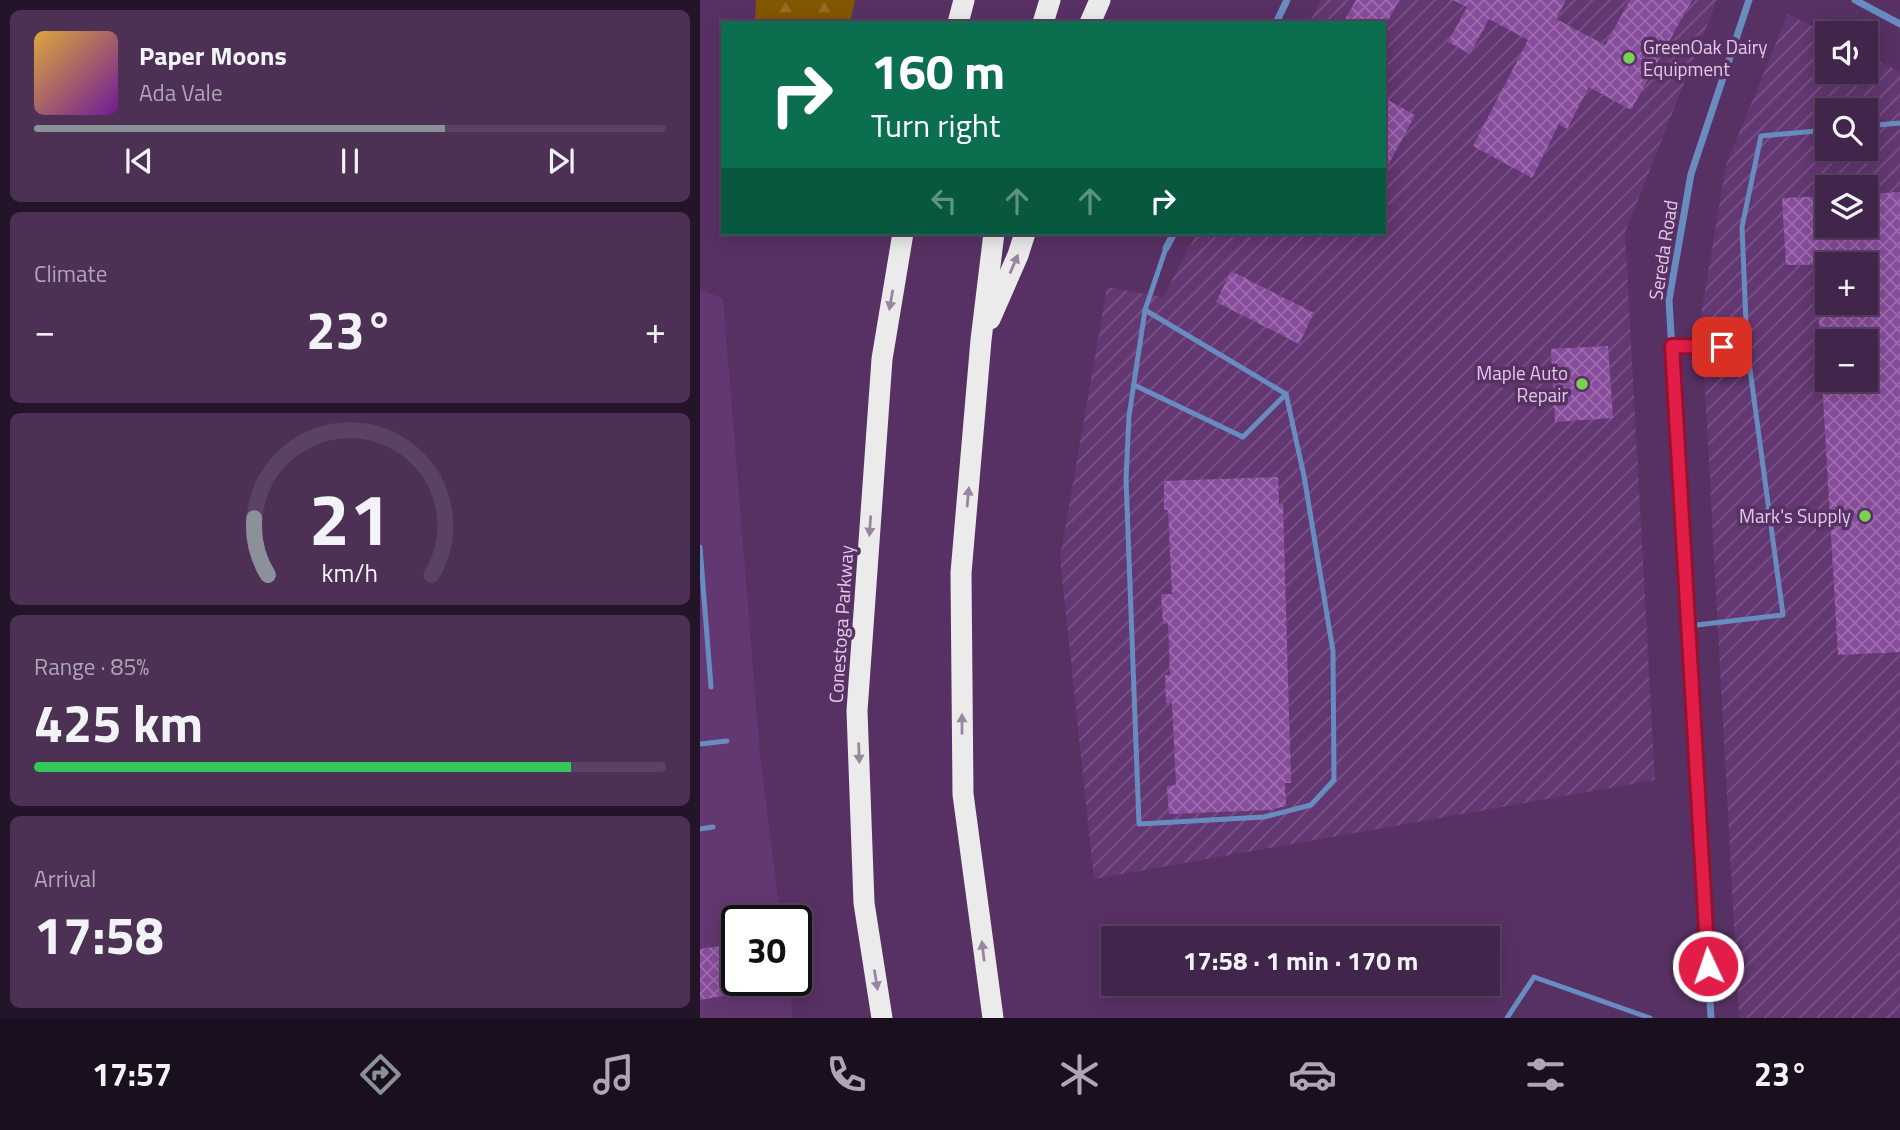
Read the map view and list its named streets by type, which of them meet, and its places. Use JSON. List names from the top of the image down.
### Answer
{
  "streets": {
    "highway": ["Conestoga Parkway"],
    "street": ["Sereda Road"]
  },
  "places": ["GreenOak Dairy Equipment", "Maple Auto Repair", "Mark's Supply"],
  "page": {
    "map_buttons": ["+", "−"],
    "turn": ["160 m", "Turn right"],
    "song": ["Paper Moons", "Ada Vale"],
    "tile": [
      "Climate",
      ["Range · 85%", "425 km"],
      ["Arrival", "17:58"]
    ],
    "heat": ["−", "23°", "+"],
    "limit": "30",
    "trip": "17:58 · 1 min · 170 m",
    "tabs": ["17:57", "23°"],
    "gauge": ["21", "km/h"]
  }
}
